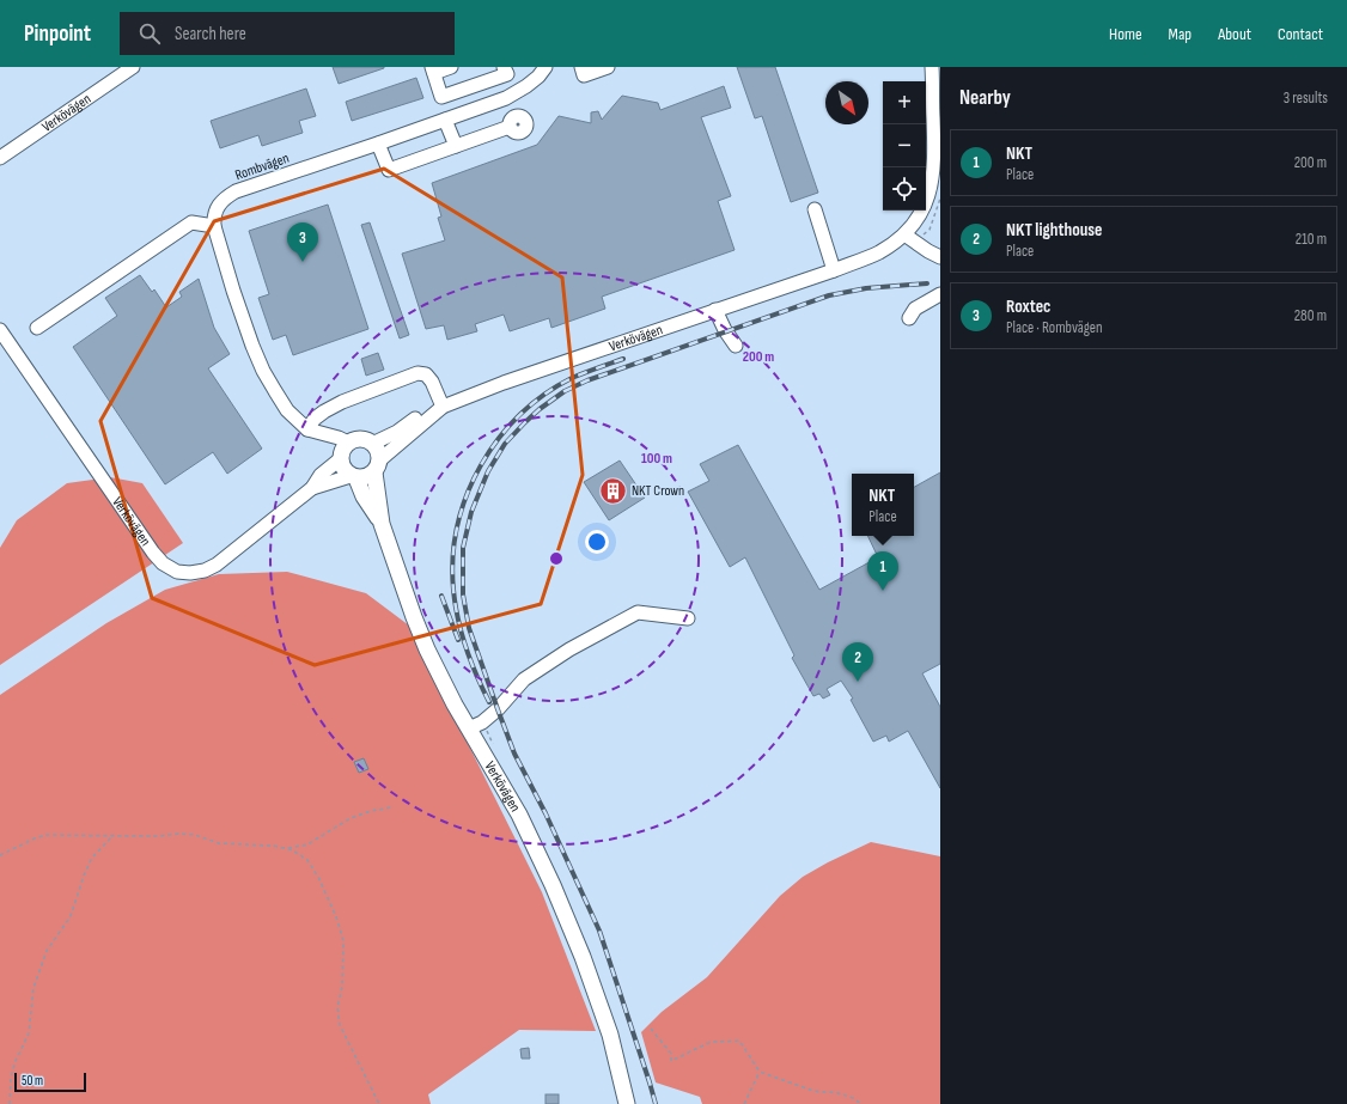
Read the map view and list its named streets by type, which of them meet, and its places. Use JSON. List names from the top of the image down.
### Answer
{
  "streets": {
    "main road": ["Verkövägen"],
    "street": ["Rombvägen"]
  },
  "places": {
    "building": ["NKT Crown"]
  },
  "scale_bar": "50 m",
  "north": "bottom right",
  "page": {
    "header": "Pinpoint",
    "search": "Search here",
    "nav": [
      "Home",
      "Map",
      "About",
      "Contact"
    ],
    "heading": ["Nearby", "3 results"],
    "map_buttons": ["+", "−"],
    "list": [
      {
        "mark": "1",
        "name": "NKT",
        "note": "Place",
        "value": "200 m"
      },
      {
        "mark": "2",
        "name": "NKT lighthouse",
        "note": "Place",
        "value": "210 m"
      },
      {
        "mark": "3",
        "name": "Roxtec",
        "note": "Place · Rombvägen",
        "value": "280 m"
      }
    ],
    "pins": ["3", "1", "2"],
    "popup": ["NKT", "Place"],
    "scale": "50 m"
  },
  "rings": ["200 m", "100 m"]
}
